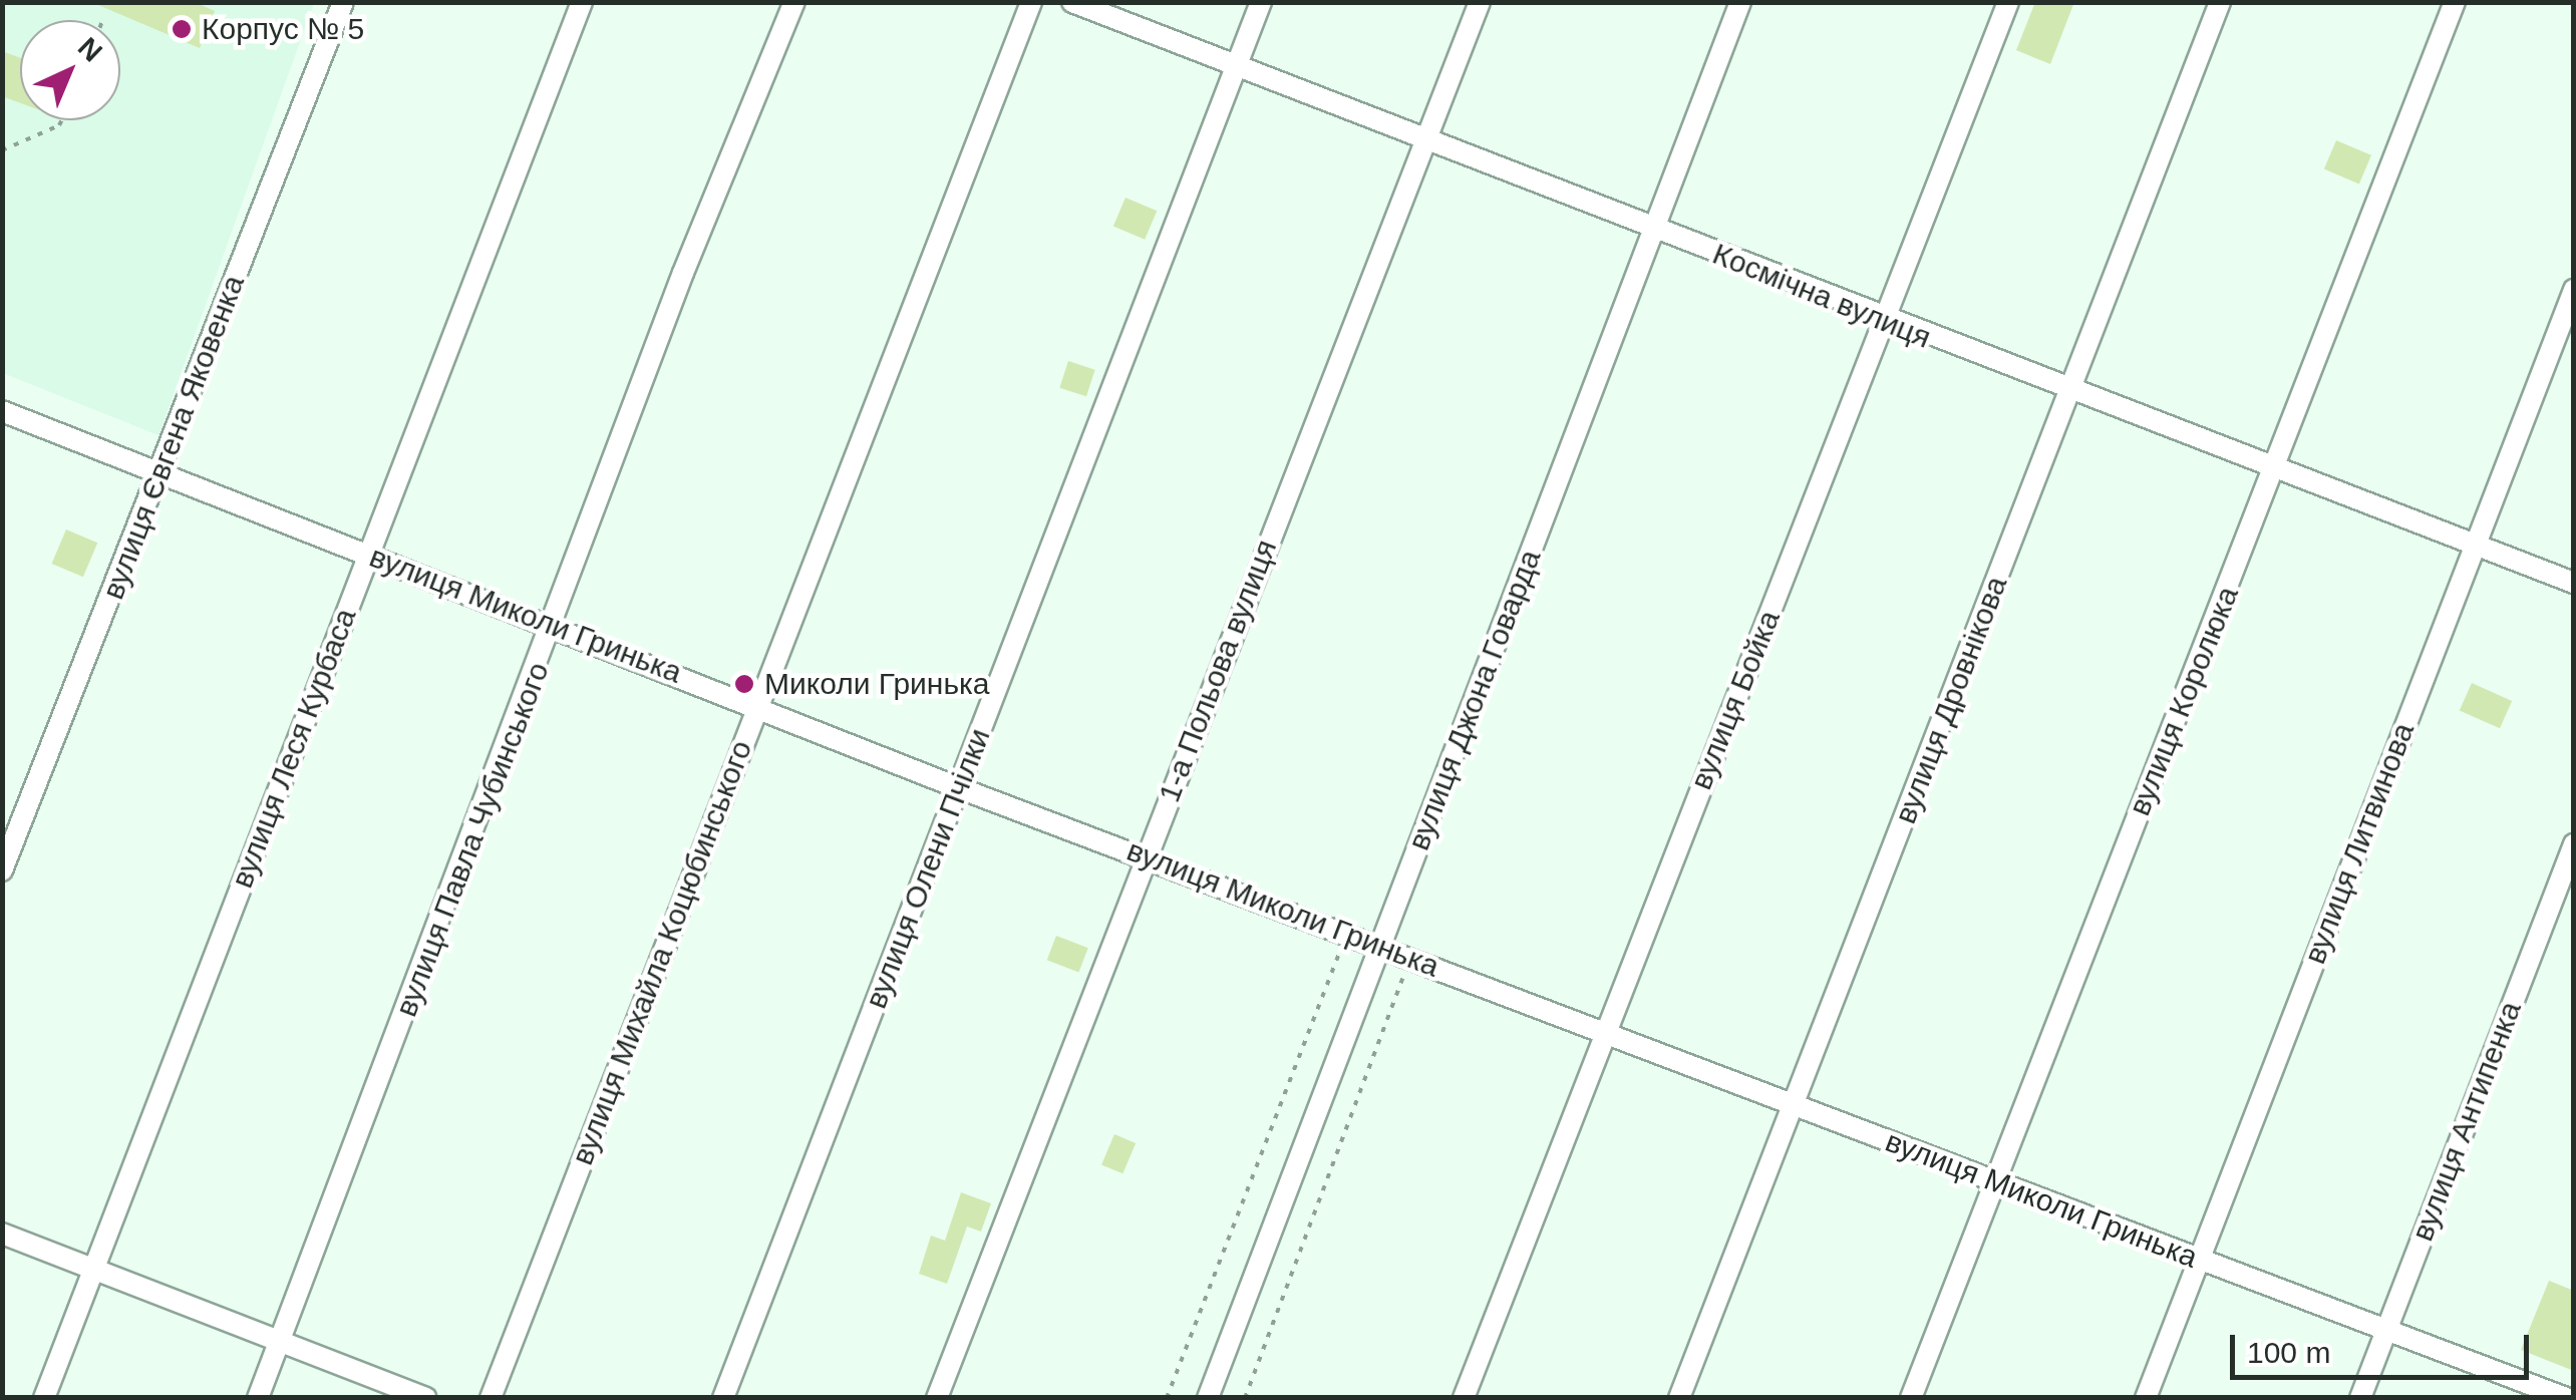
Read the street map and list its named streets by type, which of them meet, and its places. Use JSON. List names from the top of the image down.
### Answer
{
  "streets": {
    "street": [
      "Космічна вулиця",
      "вулиця Євгена Яковенка",
      "вулиця Миколи Гринька",
      "1-а Польова вулиця",
      "вулиця Джона Говарда",
      "вулиця Бойка",
      "вулиця Дровнікова",
      "вулиця Королюка",
      "вулиця Леся Курбаса",
      "вулиця Павла Чубинського",
      "вулиця Литвинова",
      "вулиця Олени Пчілки",
      "вулиця Михайла Коцюбинського",
      "вулиця Антипенка"
    ]
  },
  "crossings": [
    ["Космічна вулиця", "1-а Польова вулиця"],
    ["Космічна вулиця", "вулиця Джона Говарда"],
    ["Космічна вулиця", "вулиця Бойка"],
    ["Космічна вулиця", "вулиця Дровнікова"],
    ["Космічна вулиця", "вулиця Королюка"],
    ["Космічна вулиця", "вулиця Литвинова"],
    ["Космічна вулиця", "вулиця Олени Пчілки"],
    ["вулиця Євгена Яковенка", "вулиця Миколи Гринька"],
    ["вулиця Миколи Гринька", "1-а Польова вулиця"],
    ["вулиця Миколи Гринька", "вулиця Джона Говарда"],
    ["вулиця Миколи Гринька", "вулиця Бойка"],
    ["вулиця Миколи Гринька", "вулиця Дровнікова"],
    ["вулиця Миколи Гринька", "вулиця Королюка"],
    ["вулиця Миколи Гринька", "вулиця Леся Курбаса"],
    ["вулиця Миколи Гринька", "вулиця Павла Чубинського"],
    ["вулиця Миколи Гринька", "вулиця Литвинова"],
    ["вулиця Миколи Гринька", "вулиця Олени Пчілки"],
    ["вулиця Миколи Гринька", "вулиця Михайла Коцюбинського"],
    ["вулиця Миколи Гринька", "вулиця Антипенка"]
  ],
  "places": ["Корпус № 5", "Миколи Гринька"],
  "scale_bar": "100 m",
  "north": "top right"
}
